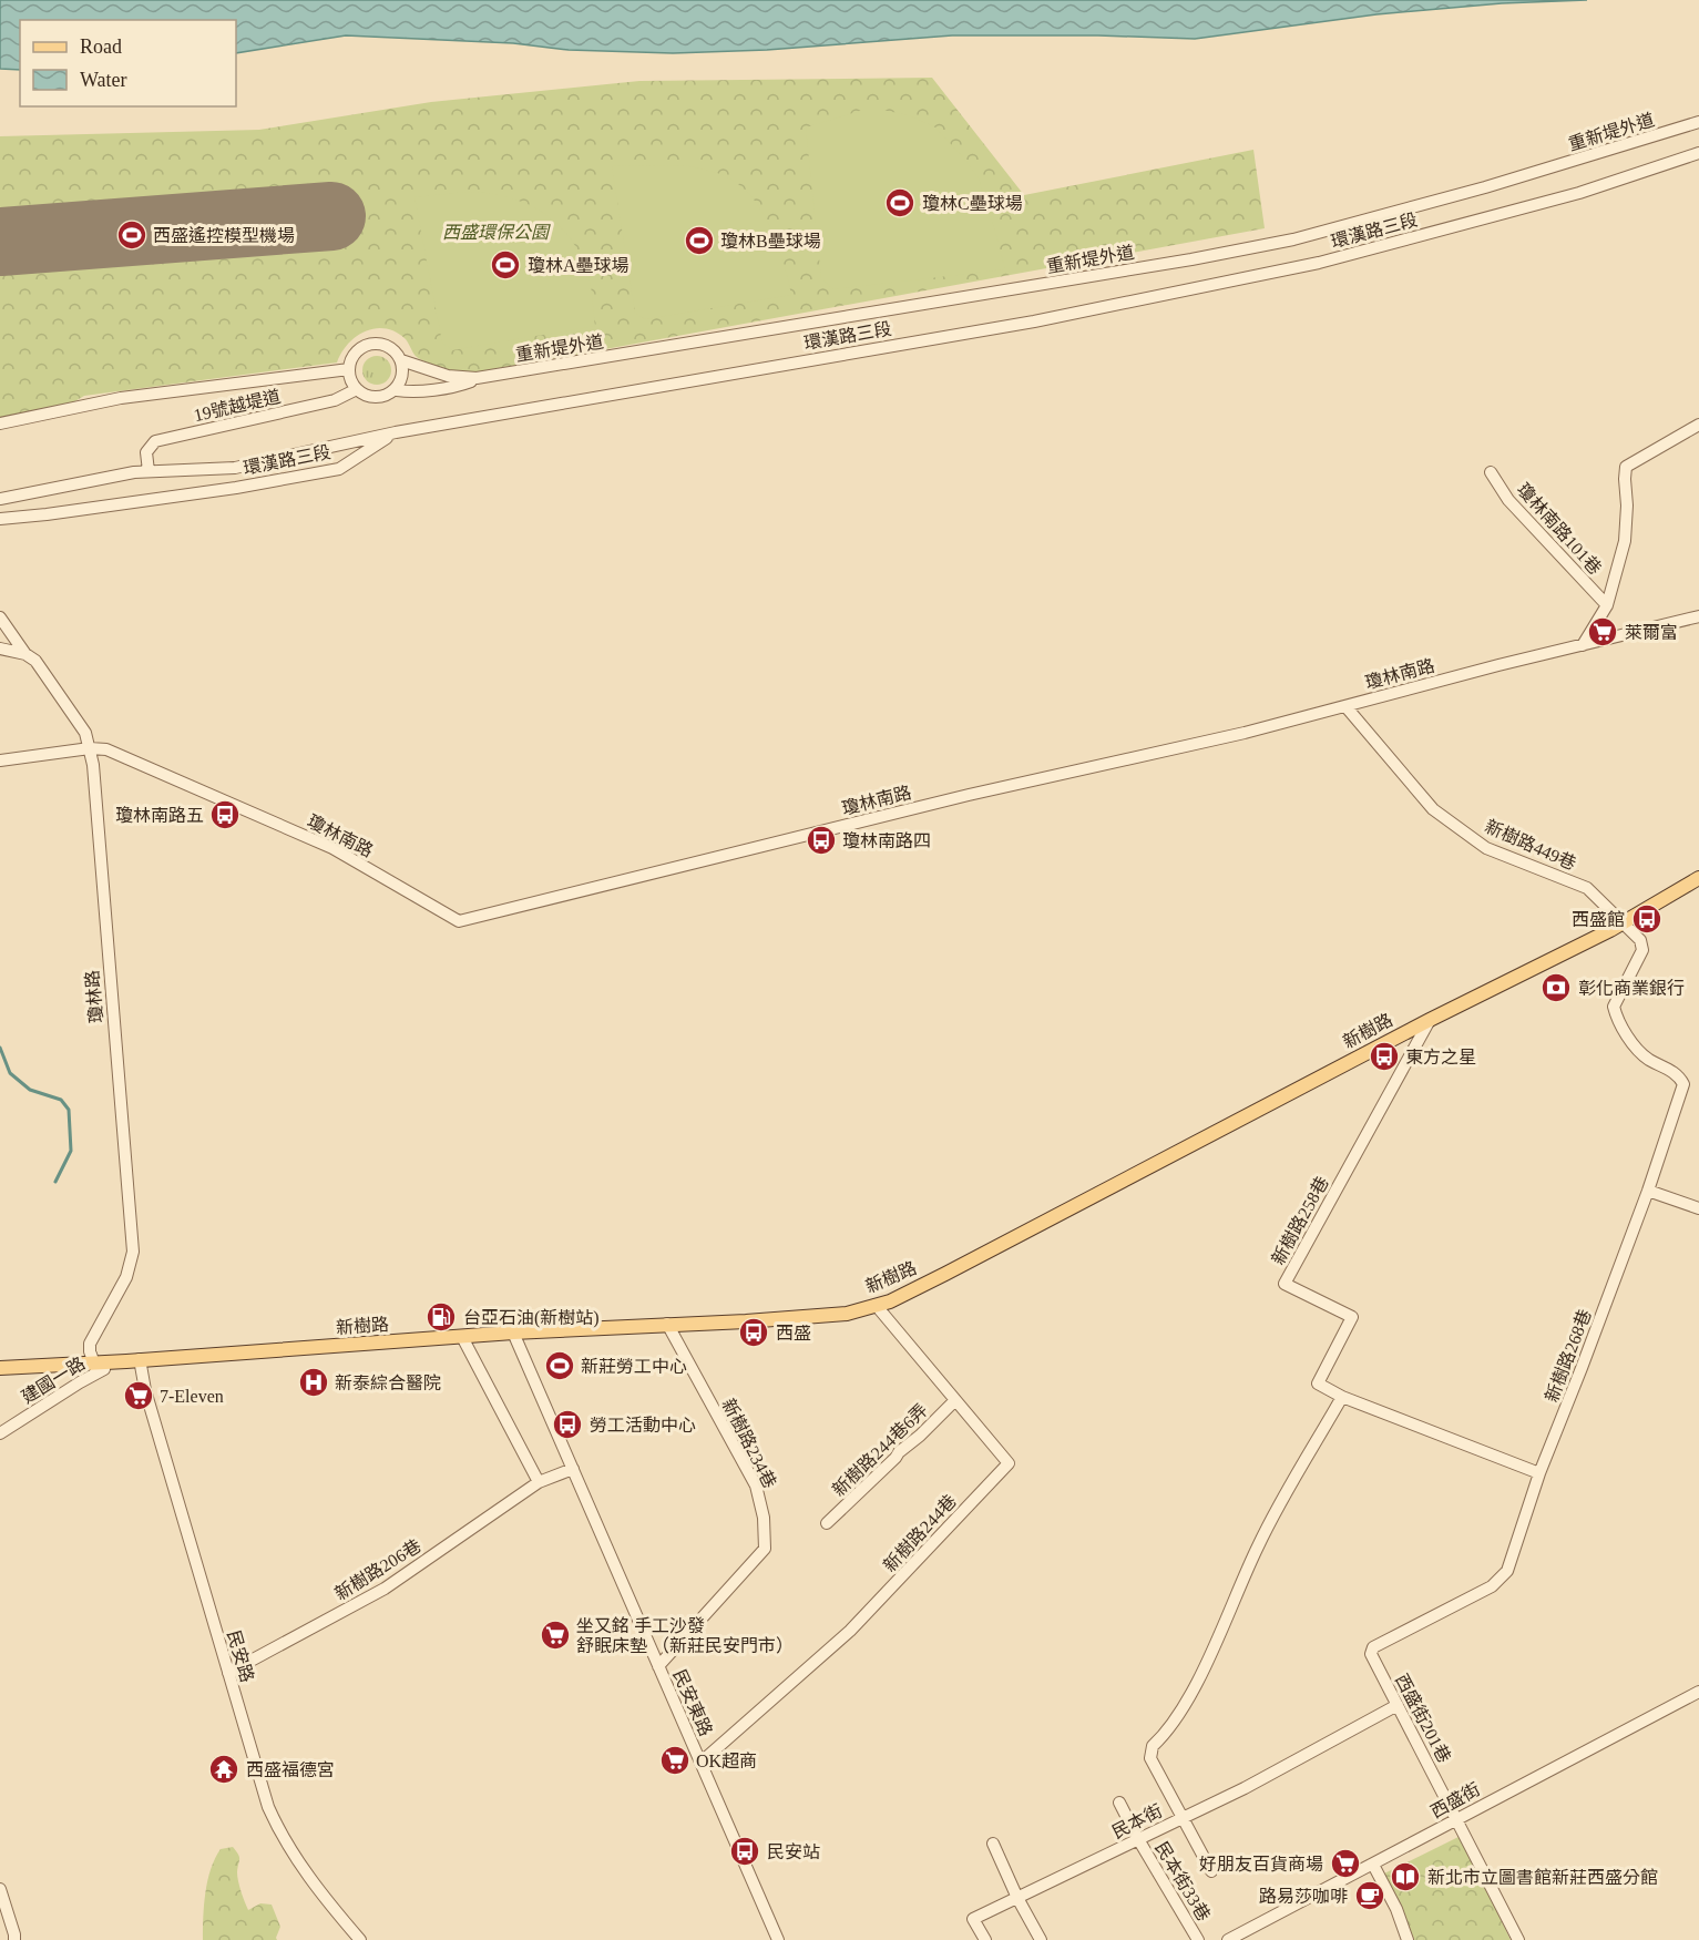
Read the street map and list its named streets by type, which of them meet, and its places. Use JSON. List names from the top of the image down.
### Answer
{
  "streets": {
    "main road": ["新樹路"],
    "street": [
      "重新堤外道",
      "環漢路三段",
      "19號越堤道",
      "瓊林南路101巷",
      "瓊林南路",
      "新樹路449巷",
      "瓊林路",
      "新樹路258巷",
      "新樹路268巷",
      "建國一路",
      "新樹路234巷",
      "新樹路244巷6弄",
      "新樹路244巷",
      "新樹路206巷",
      "民安路",
      "民安東路",
      "西盛街201巷",
      "西盛街",
      "民本街",
      "民本街33巷"
    ]
  },
  "crossings": [
    ["重新堤外道", "19號越堤道"],
    ["瓊林南路", "新樹路449巷"],
    ["瓊林南路", "瓊林路"],
    ["新樹路449巷", "新樹路"],
    ["新樹路449巷", "新樹路268巷"],
    ["瓊林路", "新樹路"],
    ["瓊林路", "建國一路"],
    ["新樹路", "新樹路258巷"],
    ["新樹路", "新樹路268巷"],
    ["新樹路", "建國一路"],
    ["新樹路", "新樹路234巷"],
    ["新樹路", "新樹路244巷"],
    ["新樹路", "民安路"],
    ["新樹路", "民安東路"],
    ["新樹路268巷", "西盛街201巷"],
    ["新樹路234巷", "民安東路"],
    ["新樹路244巷6弄", "新樹路244巷"],
    ["新樹路244巷", "民安東路"],
    ["新樹路206巷", "民安路"],
    ["新樹路206巷", "民安東路"],
    ["西盛街201巷", "西盛街"],
    ["西盛街201巷", "民本街"],
    ["民本街", "民本街33巷"]
  ],
  "parks": ["西盛環保公園"],
  "places": {
    "sports": [
      "瓊林C壘球場",
      "西盛遙控模型機場",
      "瓊林B壘球場",
      "瓊林A壘球場",
      "新莊勞工中心"
    ],
    "supermarket": [
      "萊爾富",
      "7-Eleven",
      "坐又銘 手工沙發 舒眠床墊 （新莊民安門市）",
      "OK超商",
      "好朋友百貨商場"
    ],
    "bus stop": [
      "瓊林南路五",
      "瓊林南路四",
      "西盛館",
      "東方之星",
      "西盛",
      "勞工活動中心",
      "民安站"
    ],
    "bank": ["彰化商業銀行"],
    "fuel station": ["台亞石油(新樹站)"],
    "hospital": ["新泰綜合醫院"],
    "temple": ["西盛福德宮"],
    "library": ["新北市立圖書館新莊西盛分館"],
    "cafe": ["路易莎咖啡"]
  },
  "legend": ["Road", "Water"]
}
